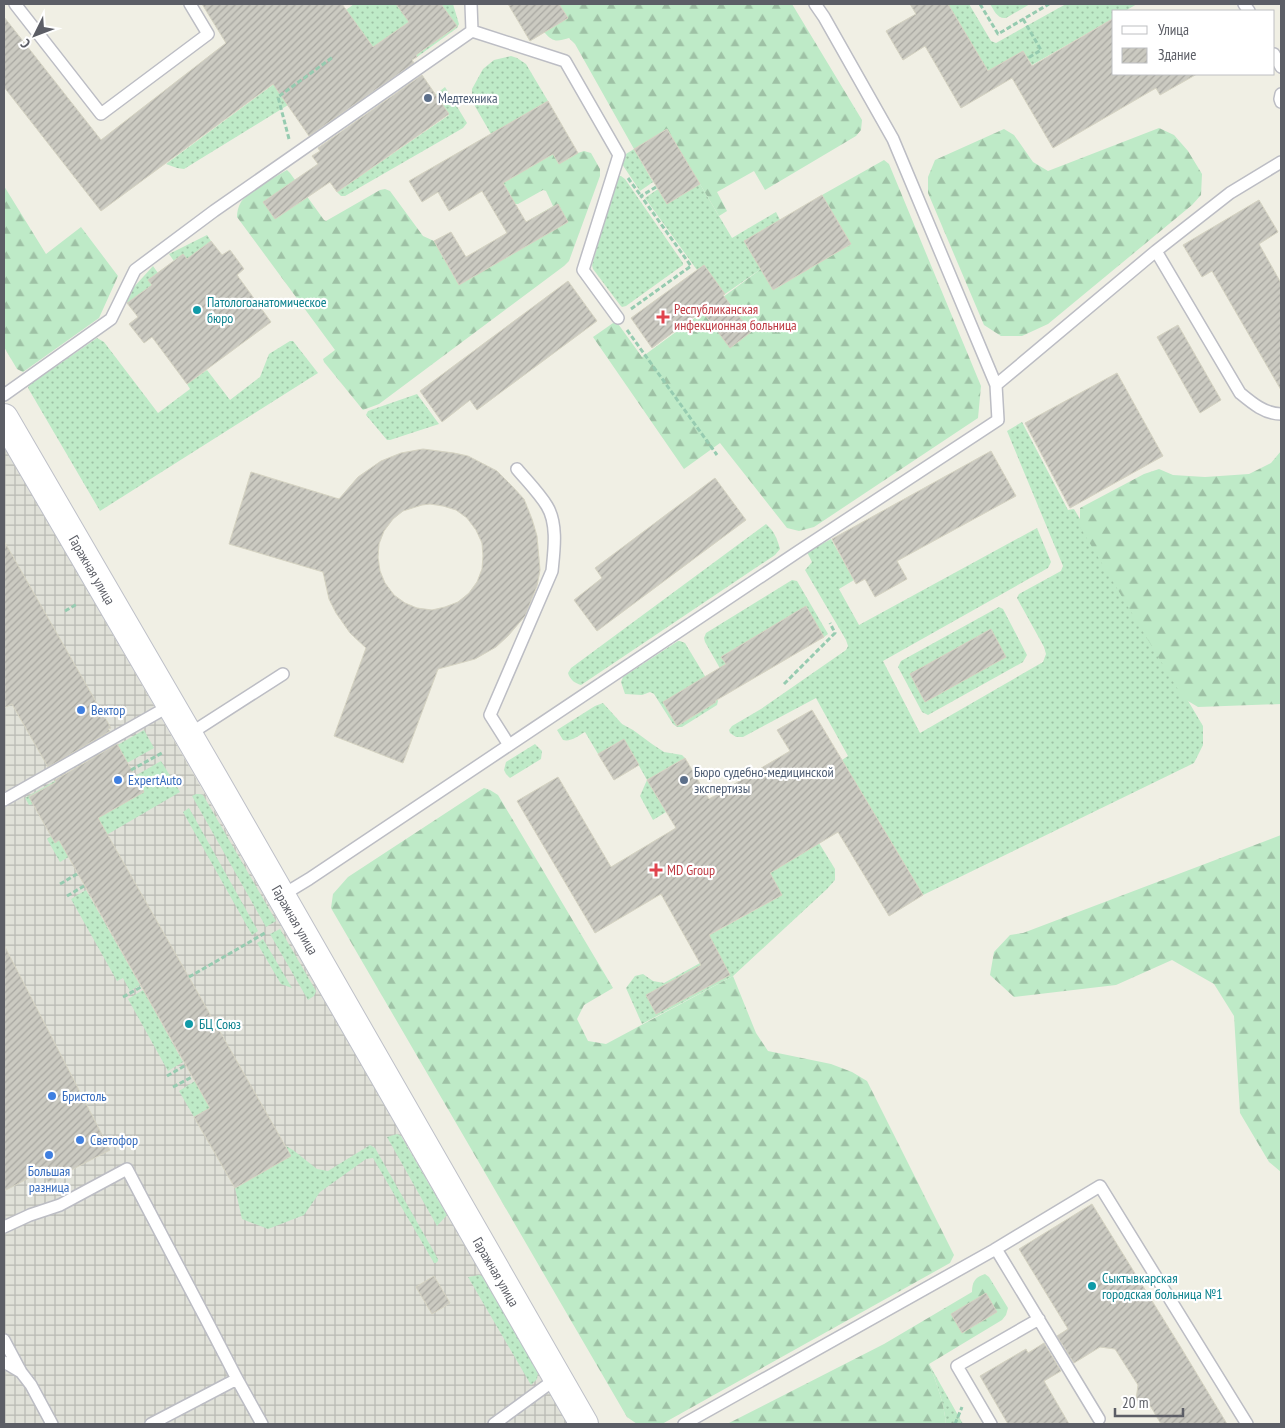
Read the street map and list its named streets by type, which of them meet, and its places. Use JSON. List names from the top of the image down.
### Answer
{
  "streets": {
    "street": ["Гаражная улица"]
  },
  "places": {
    "other": [
      "Медтехника",
      "Патологоанатомическое бюро",
      "Вектор",
      "ExpertAuto",
      "Бюро судебно-медицинской экспертизы",
      "БЦ Союз",
      "Бристоль",
      "Светофор",
      "Большая разница",
      "Сыктывкарская городская больница №1"
    ],
    "health": ["Республиканская инфекционная больница", "MD Group"]
  },
  "legend": ["Улица", "Здание"],
  "scale_bar": "20 m",
  "north": "bottom left"
}
